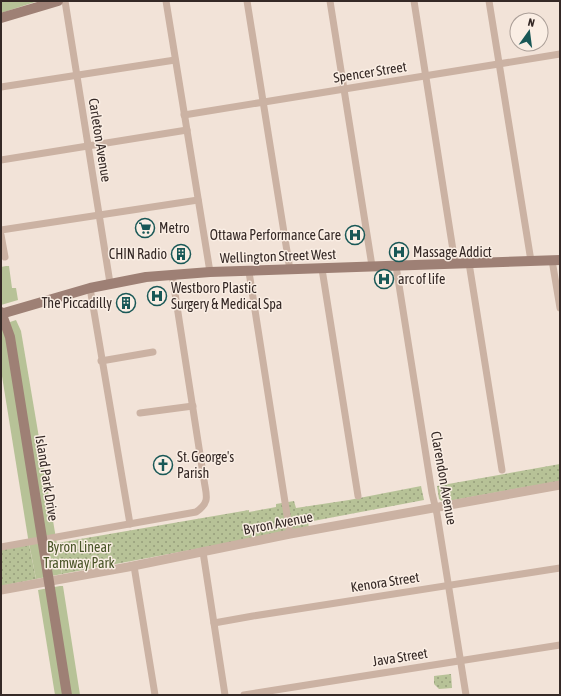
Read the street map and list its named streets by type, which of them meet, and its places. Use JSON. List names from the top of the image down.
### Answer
{
  "streets": {
    "main road": ["Wellington Street West", "Island Park Drive"],
    "street": [
      "Spencer Street",
      "Carleton Avenue",
      "Clarendon Avenue",
      "Byron Avenue",
      "Kenora Street",
      "Java Street"
    ]
  },
  "crossings": [
    ["Carleton Avenue", "Wellington Street West"],
    ["Wellington Street West", "Island Park Drive"],
    ["Wellington Street West", "Clarendon Avenue"],
    ["Island Park Drive", "Byron Avenue"],
    ["Clarendon Avenue", "Byron Avenue"],
    ["Clarendon Avenue", "Kenora Street"],
    ["Clarendon Avenue", "Java Street"]
  ],
  "parks": ["Byron Linear Tramway Park"],
  "places": {
    "supermarket": ["Metro"],
    "hospital": [
      "Ottawa Performance Care",
      "Massage Addict",
      "arc of life",
      "Westboro Plastic Surgery & Medical Spa"
    ],
    "building": ["CHIN Radio", "The Piccadilly"],
    "church": ["St. George's Parish"]
  },
  "north": "top"
}
